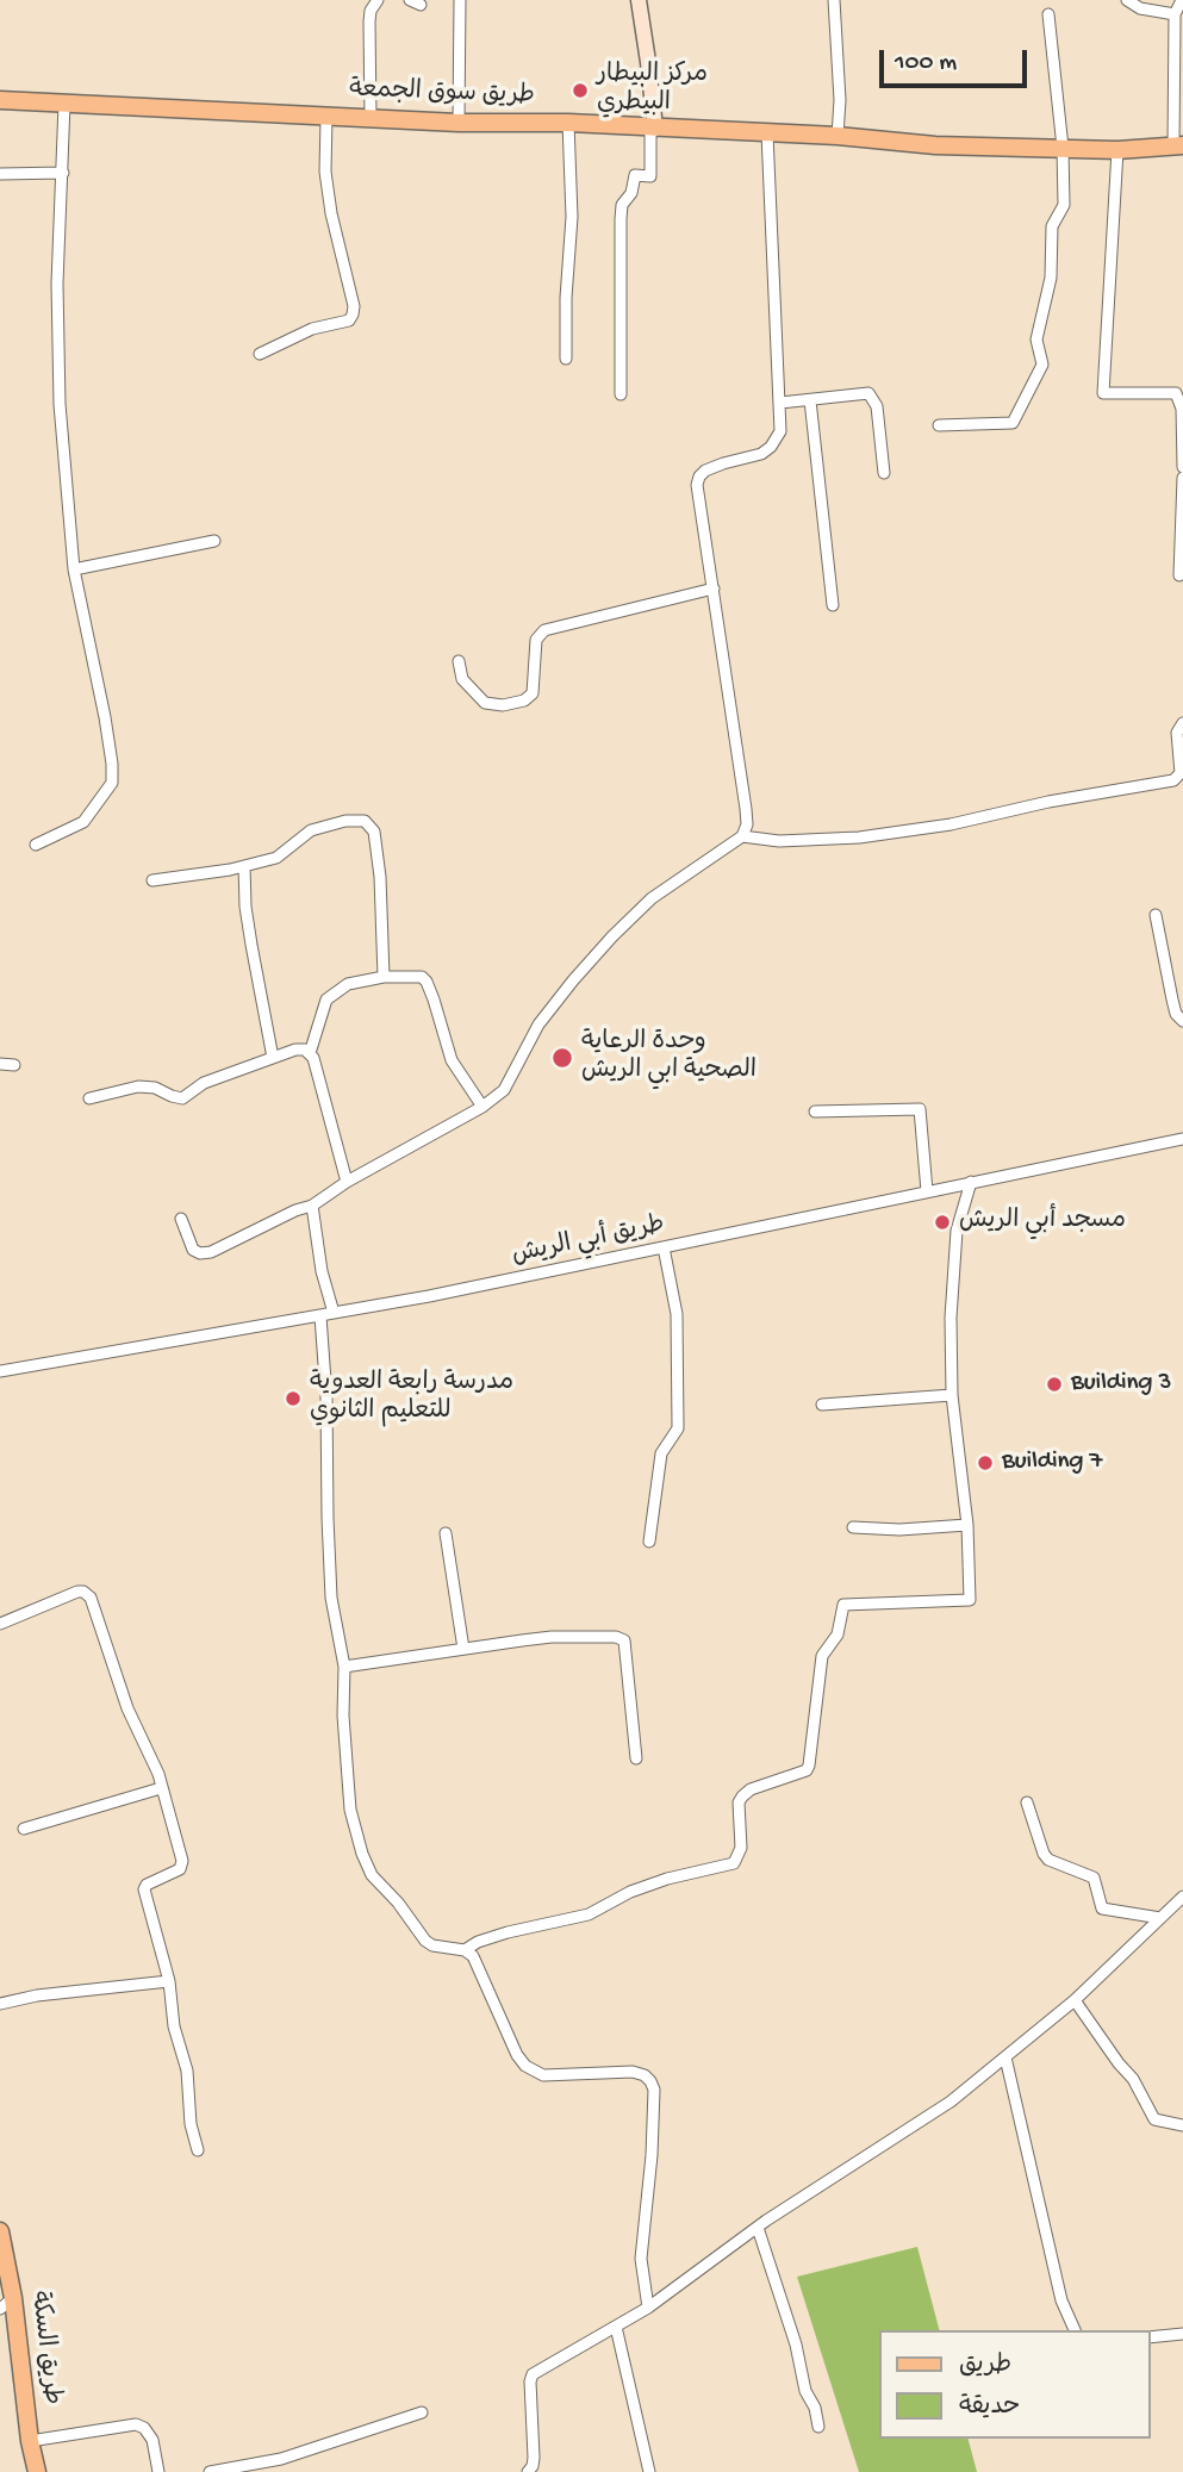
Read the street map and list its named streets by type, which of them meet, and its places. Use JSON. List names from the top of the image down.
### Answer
{
  "streets": {
    "main road": ["طريق سوق الجمعة", "طريق السكة"],
    "street": ["طريق أبي الريش"]
  },
  "places": [
    "مركز البيطار البيطري",
    "وحدة الرعاية الصحية ابي الريش",
    "مسجد أبي الريش",
    "Building 3",
    "مدرسة رابعة العدوية للتعليم الثانوي",
    "Building 7"
  ],
  "legend": ["طريق", "حديقة"],
  "scale_bar": "100 m"
}
